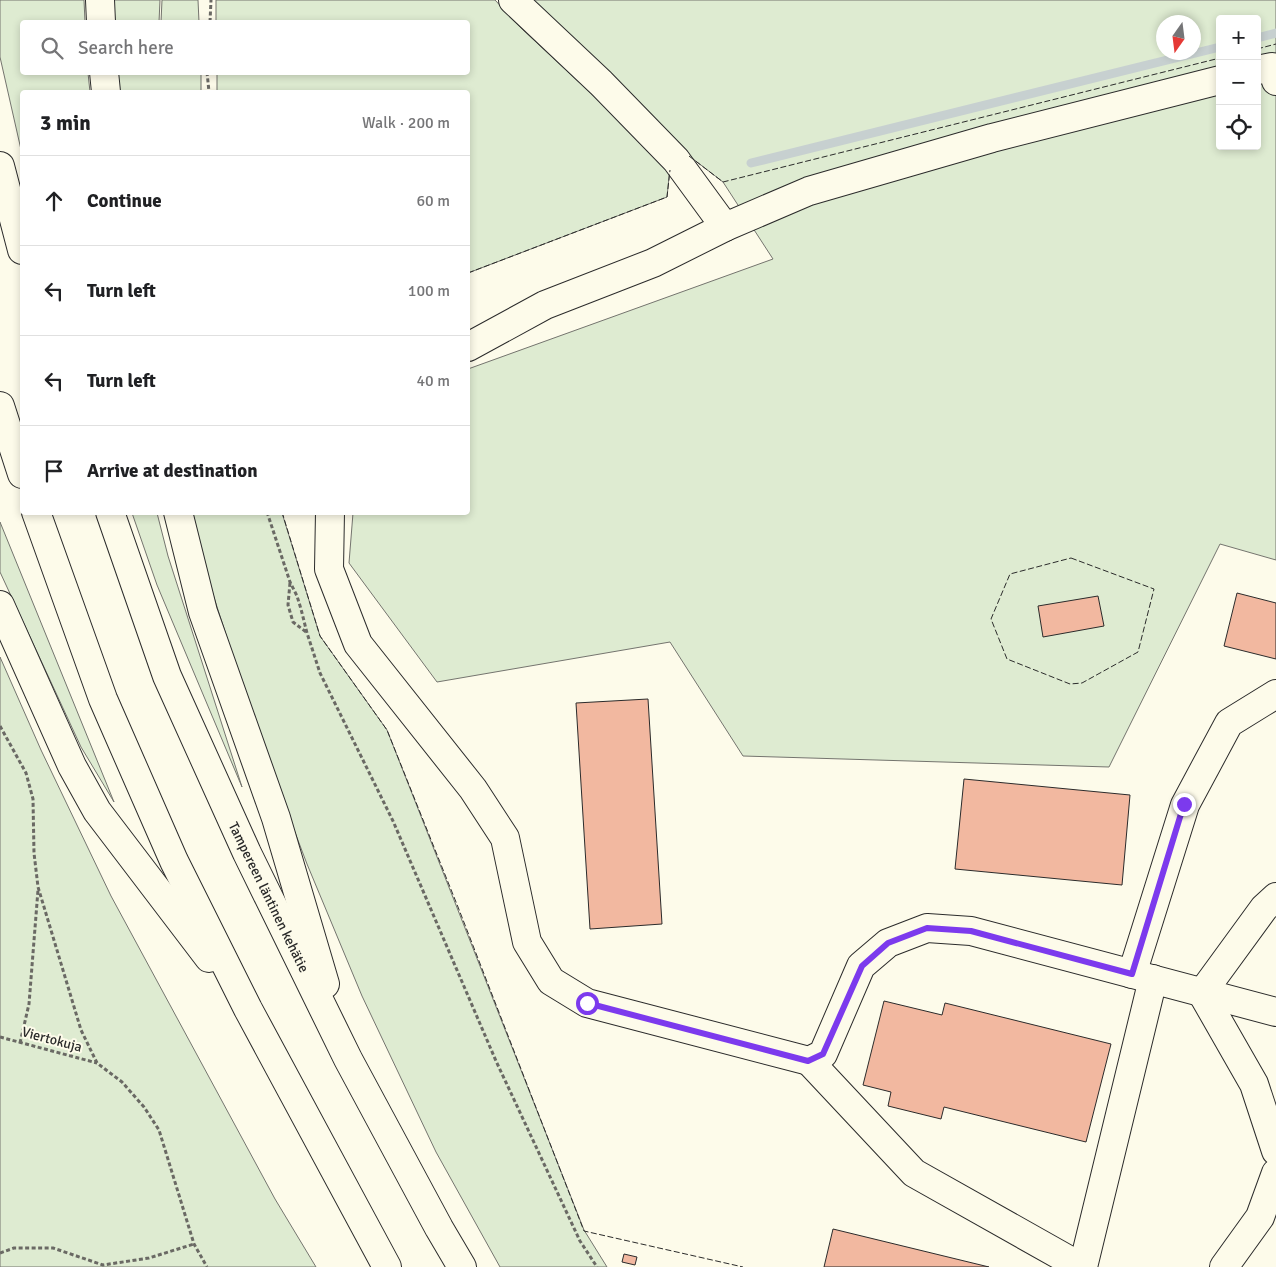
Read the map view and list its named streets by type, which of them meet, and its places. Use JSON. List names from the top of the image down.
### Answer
{
  "streets": {
    "main road": ["Tampereen läntinen kehätie"],
    "path": ["Viertokuja"]
  },
  "north": "bottom",
  "page": {
    "map_buttons": ["+", "−"],
    "search": "Search here",
    "heading": ["3 min", "Walk · 200 m"],
    "list": [
      ["Continue", "60 m"],
      ["Turn left", "100 m"],
      ["Turn left", "40 m"],
      "Arrive at destination"
    ]
  }
}
